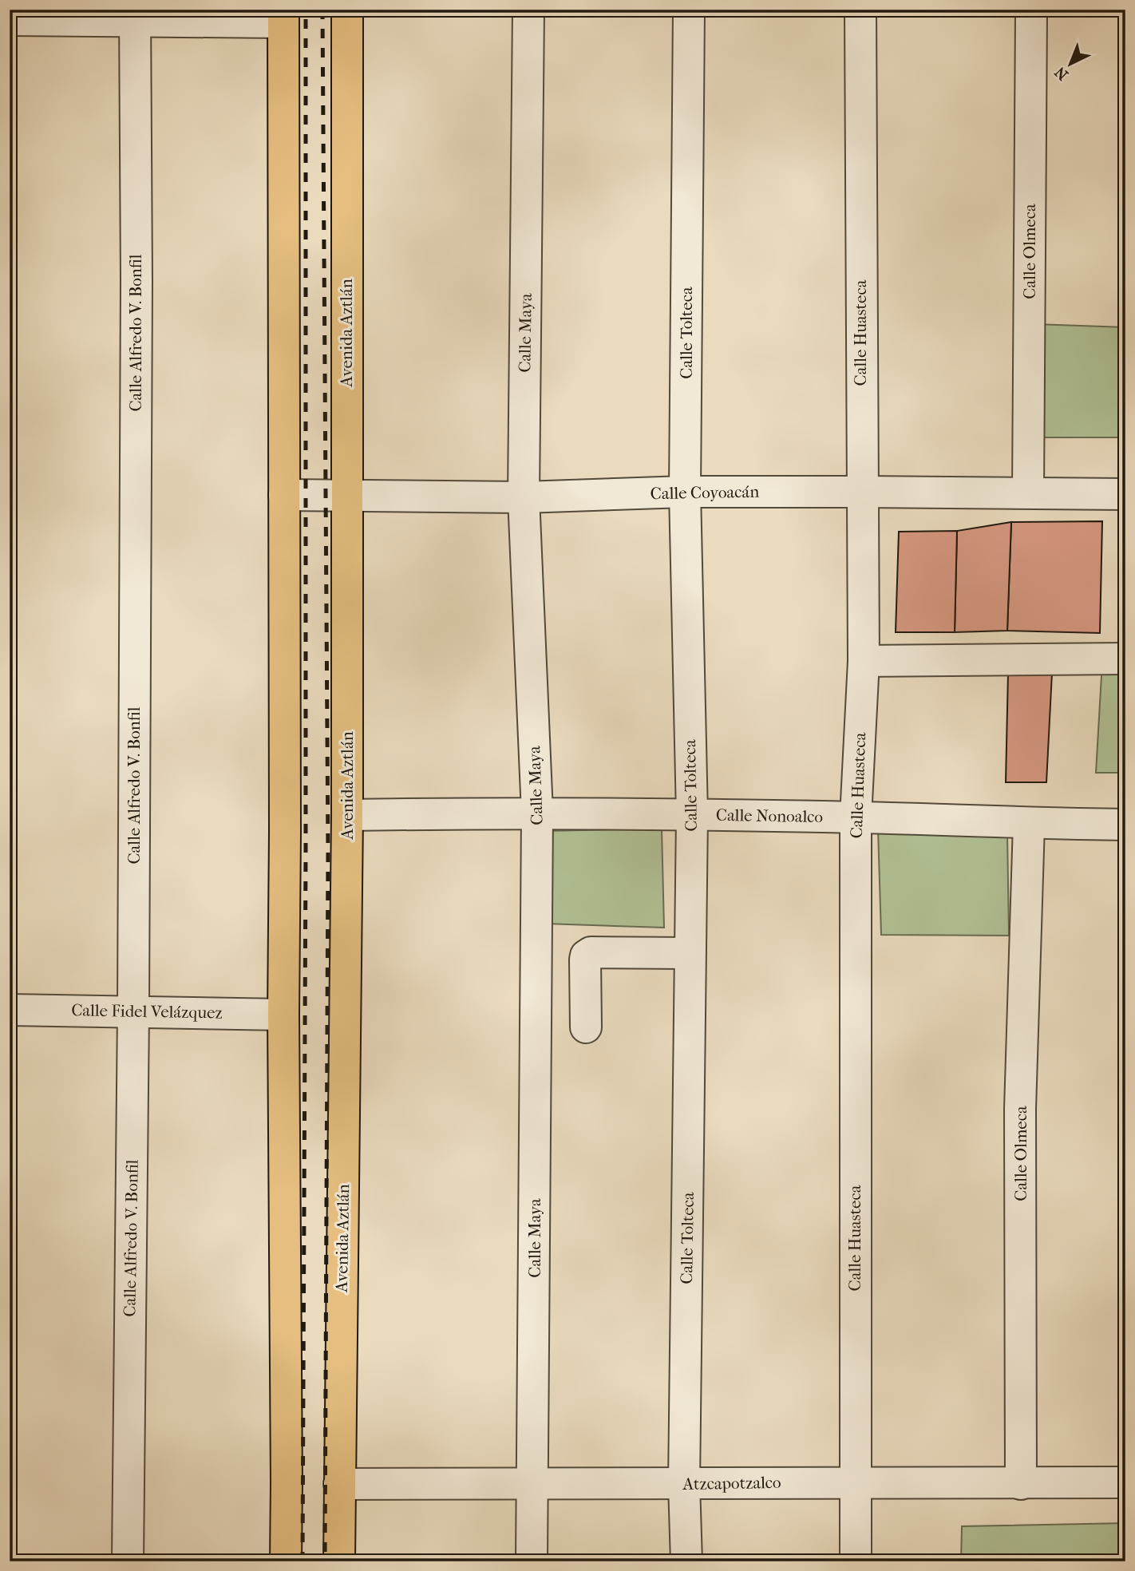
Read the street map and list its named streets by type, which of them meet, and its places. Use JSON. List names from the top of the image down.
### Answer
{
  "streets": {
    "main road": ["Avenida Aztlán"],
    "street": [
      "Calle Olmeca",
      "Calle Alfredo V. Bonfil",
      "Calle Maya",
      "Calle Tolteca",
      "Calle Huasteca",
      "Calle Coyoacán",
      "Calle Nonoalco",
      "Calle Fidel Velázquez",
      "Atzcapotzalco"
    ]
  },
  "crossings": [
    ["Calle Olmeca", "Calle Coyoacán"],
    ["Calle Olmeca", "Calle Nonoalco"],
    ["Calle Olmeca", "Atzcapotzalco"],
    ["Calle Alfredo V. Bonfil", "Calle Fidel Velázquez"],
    ["Avenida Aztlán", "Calle Coyoacán"],
    ["Avenida Aztlán", "Calle Nonoalco"],
    ["Avenida Aztlán", "Atzcapotzalco"],
    ["Calle Maya", "Calle Coyoacán"],
    ["Calle Maya", "Calle Nonoalco"],
    ["Calle Maya", "Atzcapotzalco"],
    ["Calle Tolteca", "Calle Coyoacán"],
    ["Calle Tolteca", "Calle Nonoalco"],
    ["Calle Tolteca", "Atzcapotzalco"],
    ["Calle Huasteca", "Calle Coyoacán"],
    ["Calle Huasteca", "Calle Nonoalco"],
    ["Calle Huasteca", "Atzcapotzalco"]
  ],
  "north": "bottom left"
}
